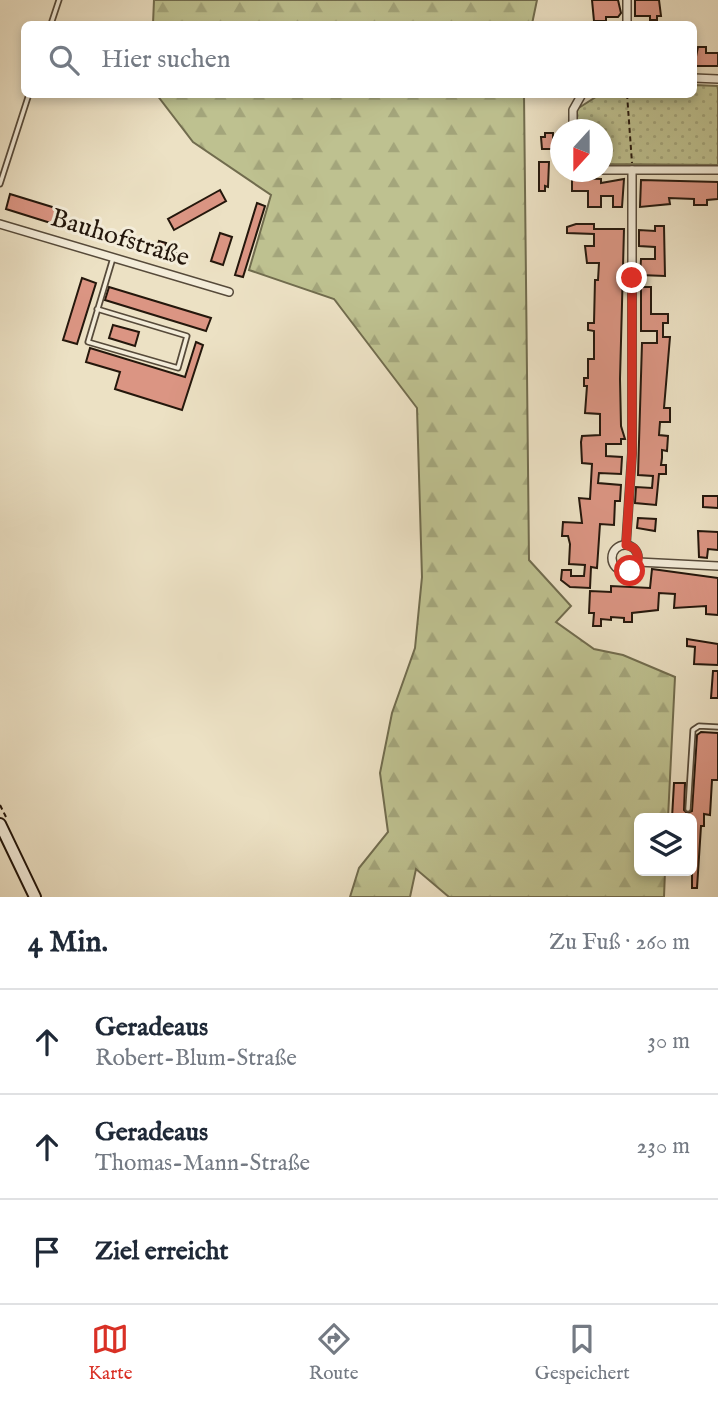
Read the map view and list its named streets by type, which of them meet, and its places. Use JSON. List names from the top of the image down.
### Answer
{
  "streets": {
    "street": ["Bauhofstraße"]
  },
  "north": "bottom",
  "page": {
    "search": "Hier suchen",
    "heading": ["4 Min.", "Zu Fuß · 260 m"],
    "list": [
      ["Geradeaus", "Robert-Blum-Straße", "30 m"],
      ["Geradeaus", "Thomas-Mann-Straße", "230 m"],
      "Ziel erreicht"
    ],
    "nav": ["Karte", "Route", "Gespeichert"]
  }
}
